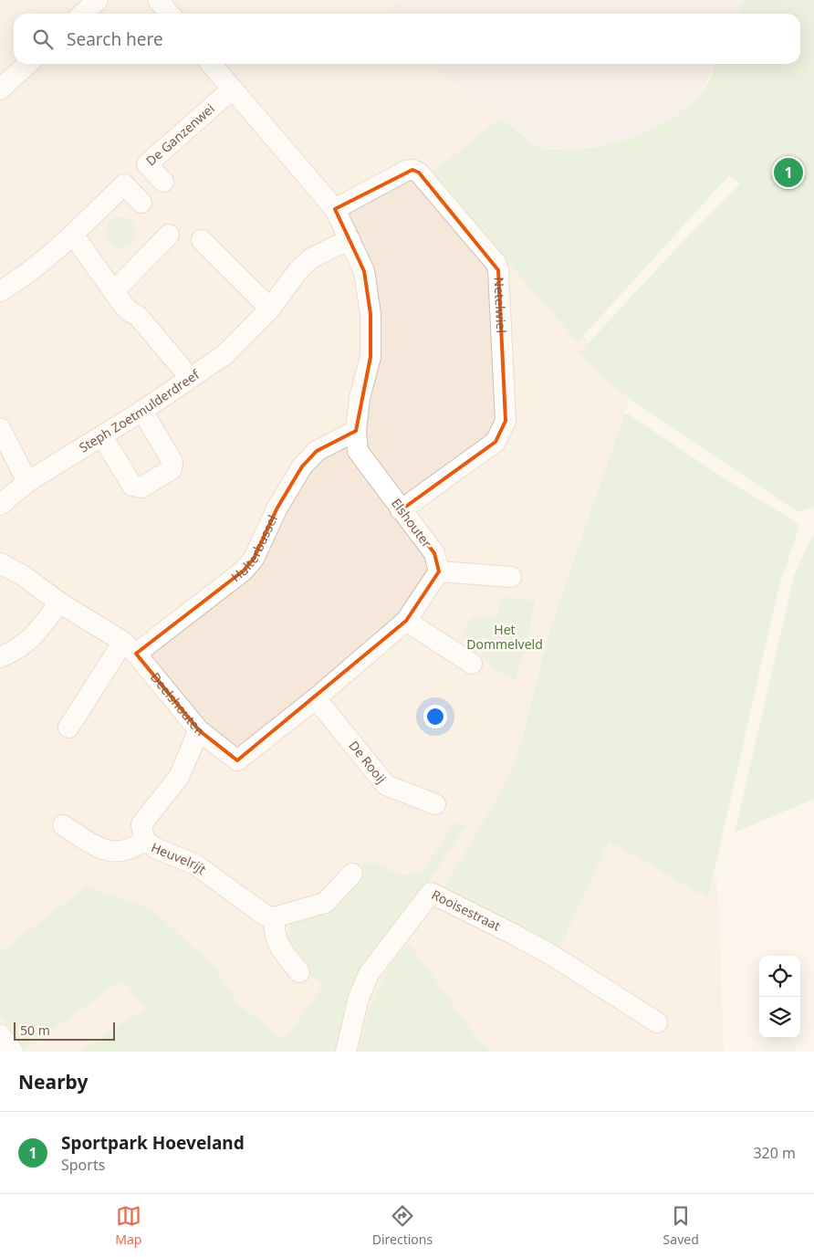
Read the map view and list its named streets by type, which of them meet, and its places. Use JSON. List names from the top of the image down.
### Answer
{
  "streets": {
    "street": [
      "De Ganzenwei",
      "Netelwiel",
      "Steph Zoetmulderdreef",
      "Elshouter",
      "Hulterbussel",
      "Deelshouten",
      "De Rooij",
      "Heuvelrijt",
      "Rooisestraat"
    ]
  },
  "crossings": [
    ["De Ganzenwei", "Elshouter"],
    ["Netelwiel", "Elshouter"],
    ["Steph Zoetmulderdreef", "Elshouter"],
    ["Elshouter", "Hulterbussel"],
    ["Hulterbussel", "Deelshouten"],
    ["Deelshouten", "De Rooij"],
    ["Deelshouten", "Heuvelrijt"]
  ],
  "parks": ["Het Dommelveld"],
  "scale_bar": "50 m",
  "page": {
    "search": "Search here",
    "pins": "1",
    "scale": "50 m",
    "heading": "Nearby",
    "list": [
      {
        "mark": "1",
        "name": "Sportpark Hoeveland",
        "note": "Sports",
        "value": "320 m"
      }
    ],
    "nav": ["Map", "Directions", "Saved"]
  }
}
